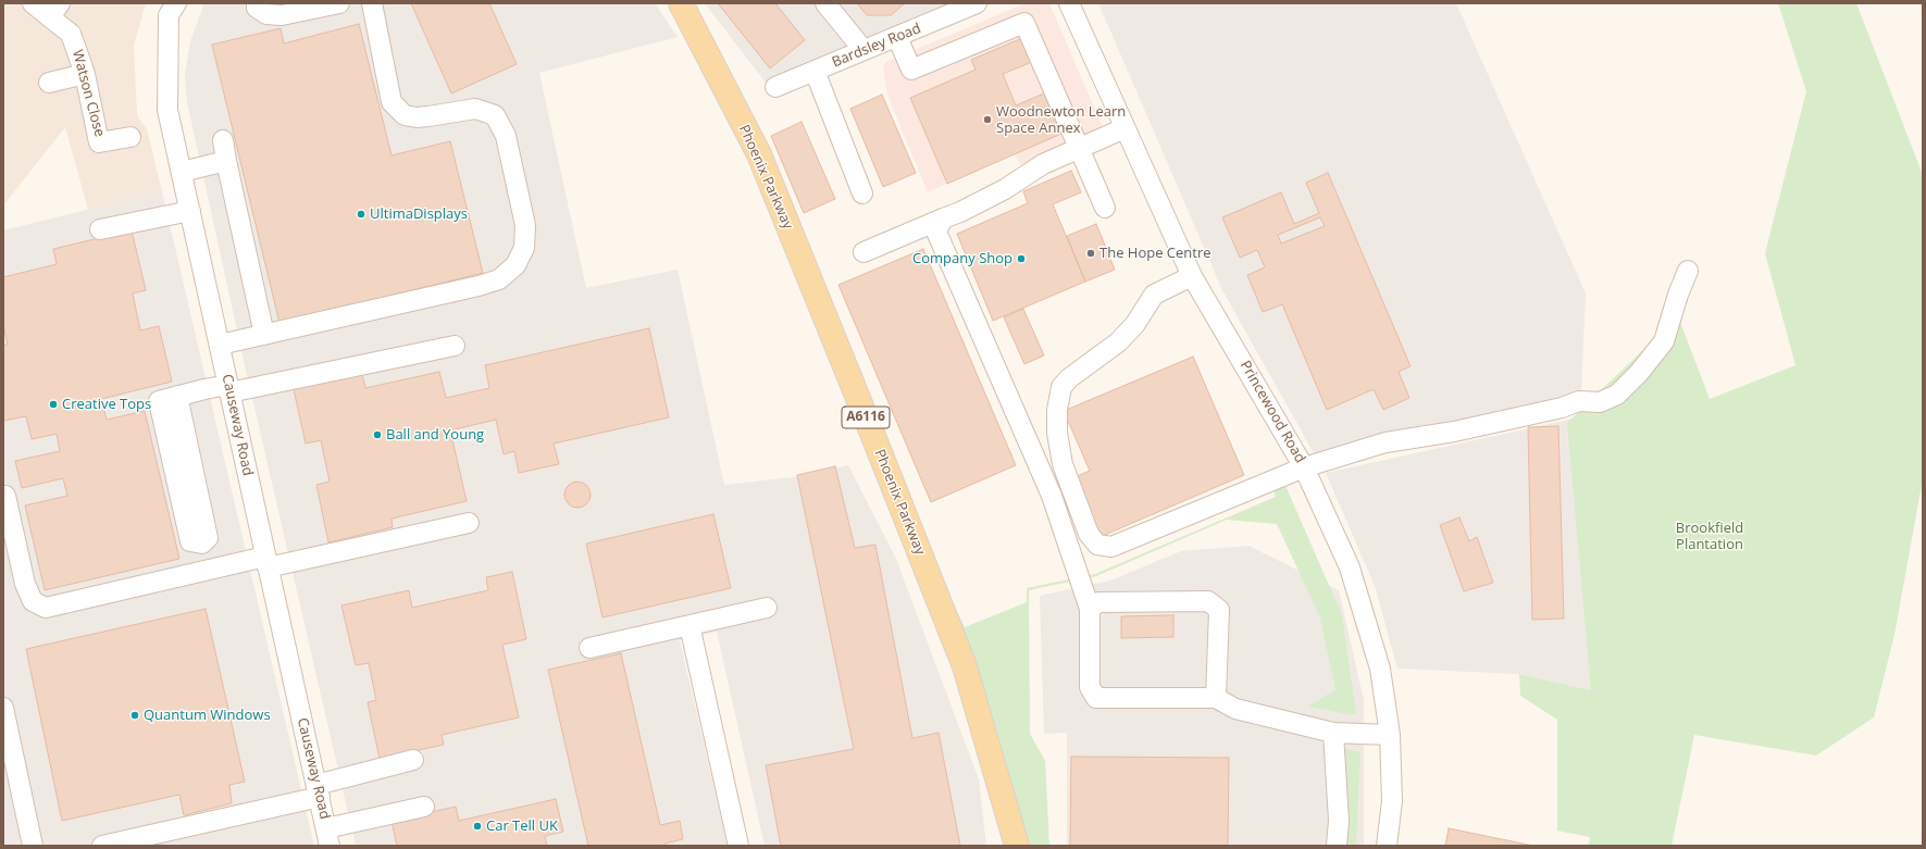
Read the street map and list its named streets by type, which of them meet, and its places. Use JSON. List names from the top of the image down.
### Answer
{
  "streets": {
    "main road": ["Phoenix Parkway", "A6116"],
    "street": [
      "Bardsley Road",
      "Watson Close",
      "Princewood Road",
      "Causeway Road"
    ]
  },
  "parks": ["Brookfield Plantation"],
  "places": [
    "Woodnewton Learn Space Annex",
    "UltimaDisplays",
    "The Hope Centre",
    "Company Shop",
    "Creative Tops",
    "Ball and Young",
    "Quantum Windows",
    "Car Tell UK"
  ]
}
